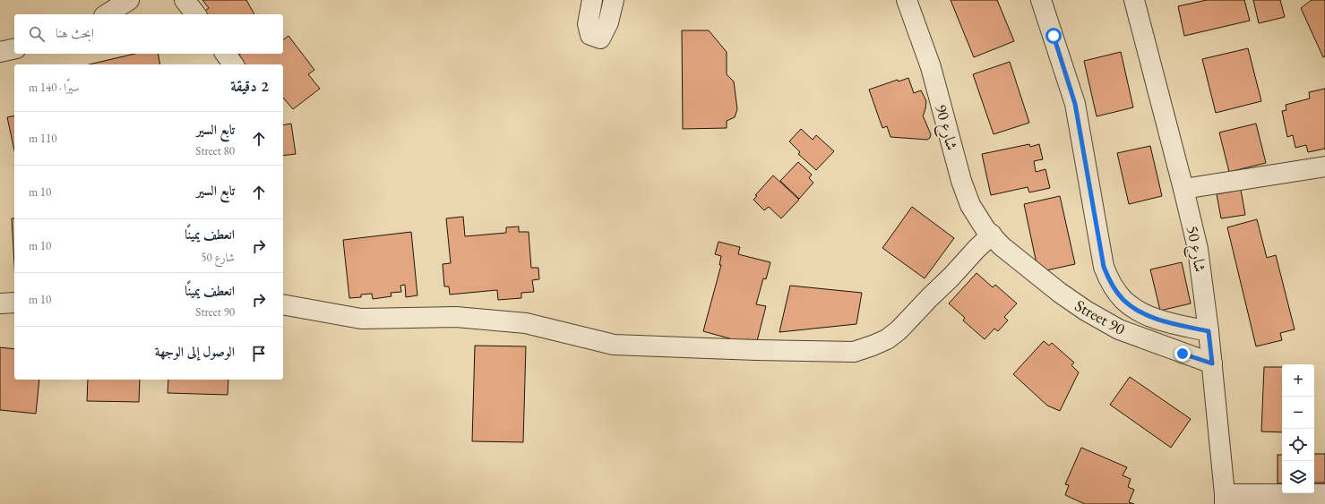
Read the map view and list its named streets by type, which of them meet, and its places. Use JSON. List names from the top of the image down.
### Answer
{
  "streets": {
    "street": ["شارع 90", "شارع 50", "Street 90"]
  },
  "crossings": [
    ["شارع 90", "Street 90"],
    ["شارع 50", "Street 90"]
  ],
  "page": {
    "search": "ابحث هنا",
    "heading": ["2 دقيقة", "سيرًا · 140 m"],
    "list": [
      ["تابع السير", "Street 80", "110 m"],
      ["تابع السير", "10 m"],
      ["انعطف يمينًا", "شارع 50", "10 m"],
      ["انعطف يمينًا", "Street 90", "10 m"],
      "الوصول إلى الوجهة"
    ],
    "map_buttons": ["+", "−"]
  }
}
